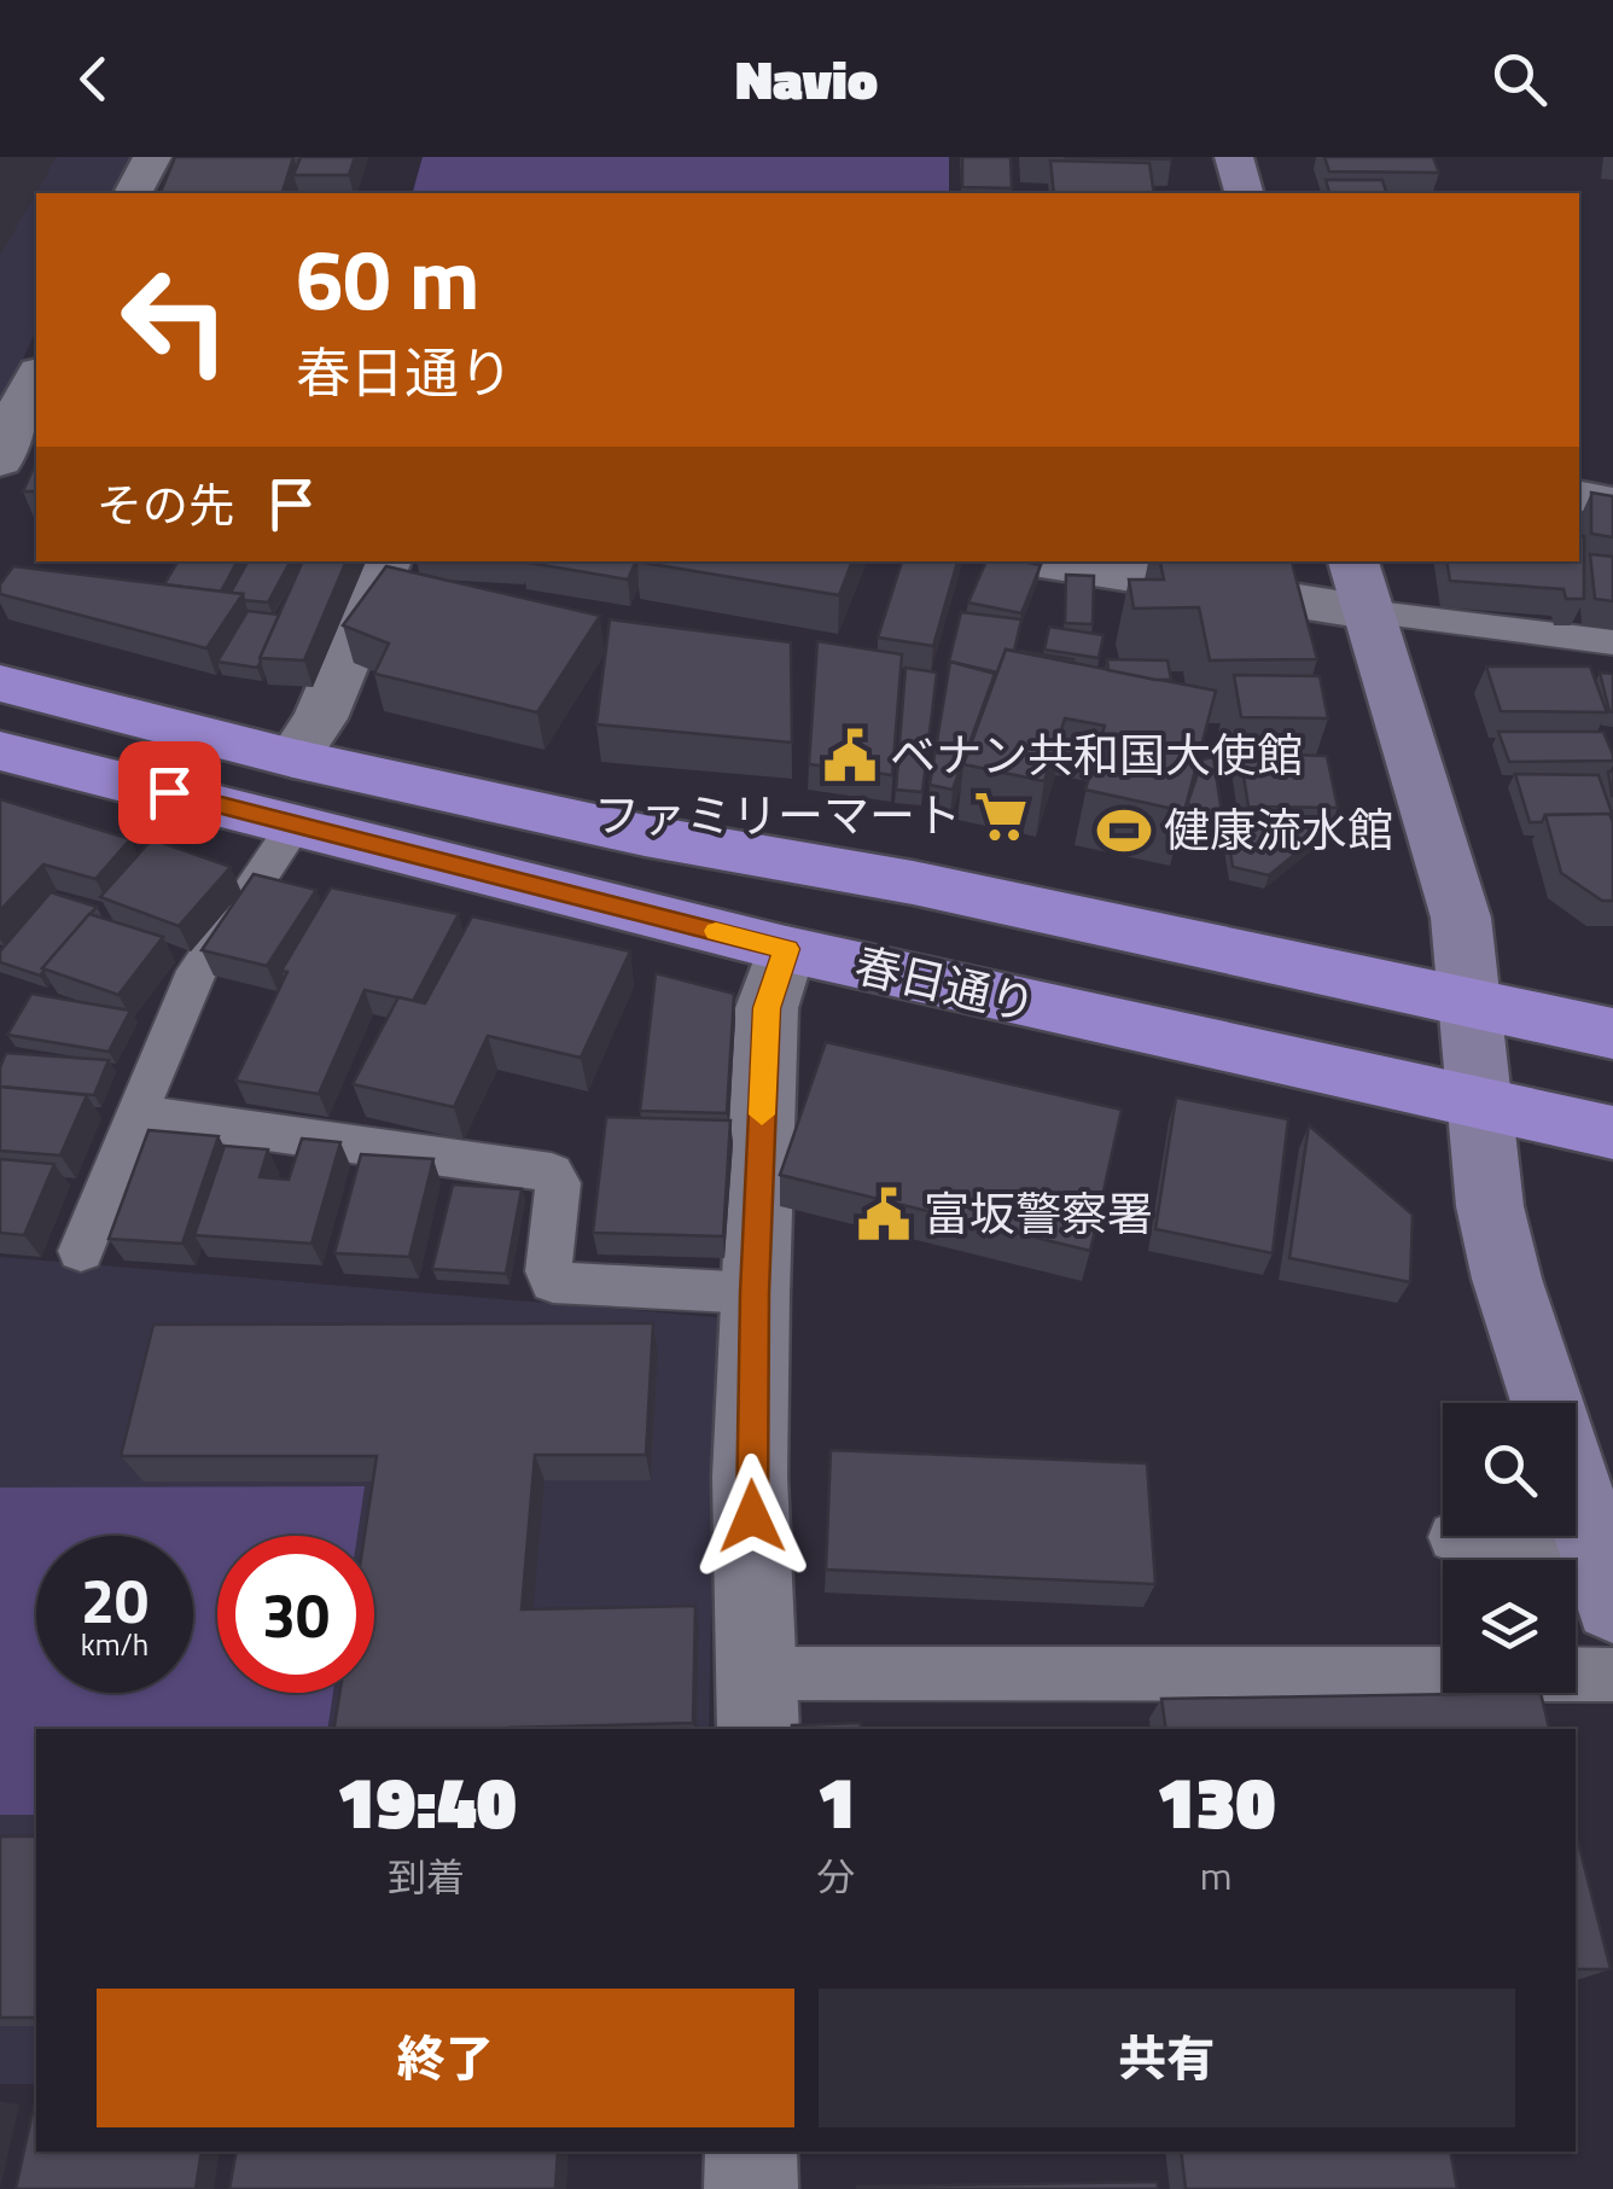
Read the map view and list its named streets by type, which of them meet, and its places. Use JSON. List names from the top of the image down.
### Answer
{
  "streets": {
    "highway": ["春日通り"]
  },
  "places": {
    "public building": ["ベナン共和国大使館", "富坂警察署"],
    "supermarket": ["ファミリーマート"],
    "sports": ["健康流水館"]
  },
  "page": {
    "header": "Navio",
    "turn": ["60 m", "春日通り"],
    "then": "その先",
    "speed": "20 km/h",
    "limit": "30",
    "eta": [
      "19:40",
      "到着",
      "1",
      "分",
      "130",
      "m"
    ],
    "buttons": ["終了", "共有"]
  }
}
